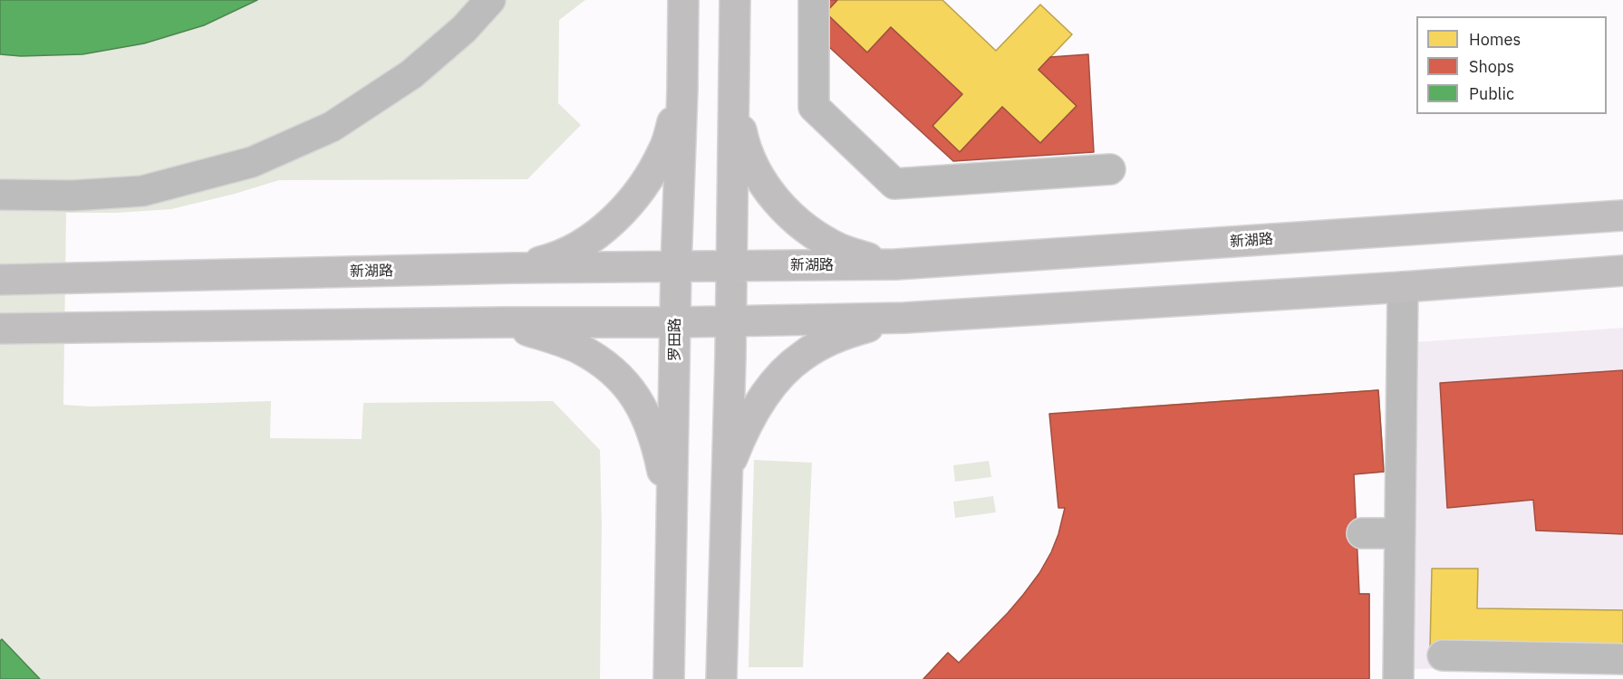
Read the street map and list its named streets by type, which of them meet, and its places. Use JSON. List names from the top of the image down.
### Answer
{
  "streets": {
    "main road": ["新湖路", "罗田路"]
  },
  "crossings": [
    ["新湖路", "罗田路"]
  ],
  "legend": ["Homes", "Shops", "Public"]
}
